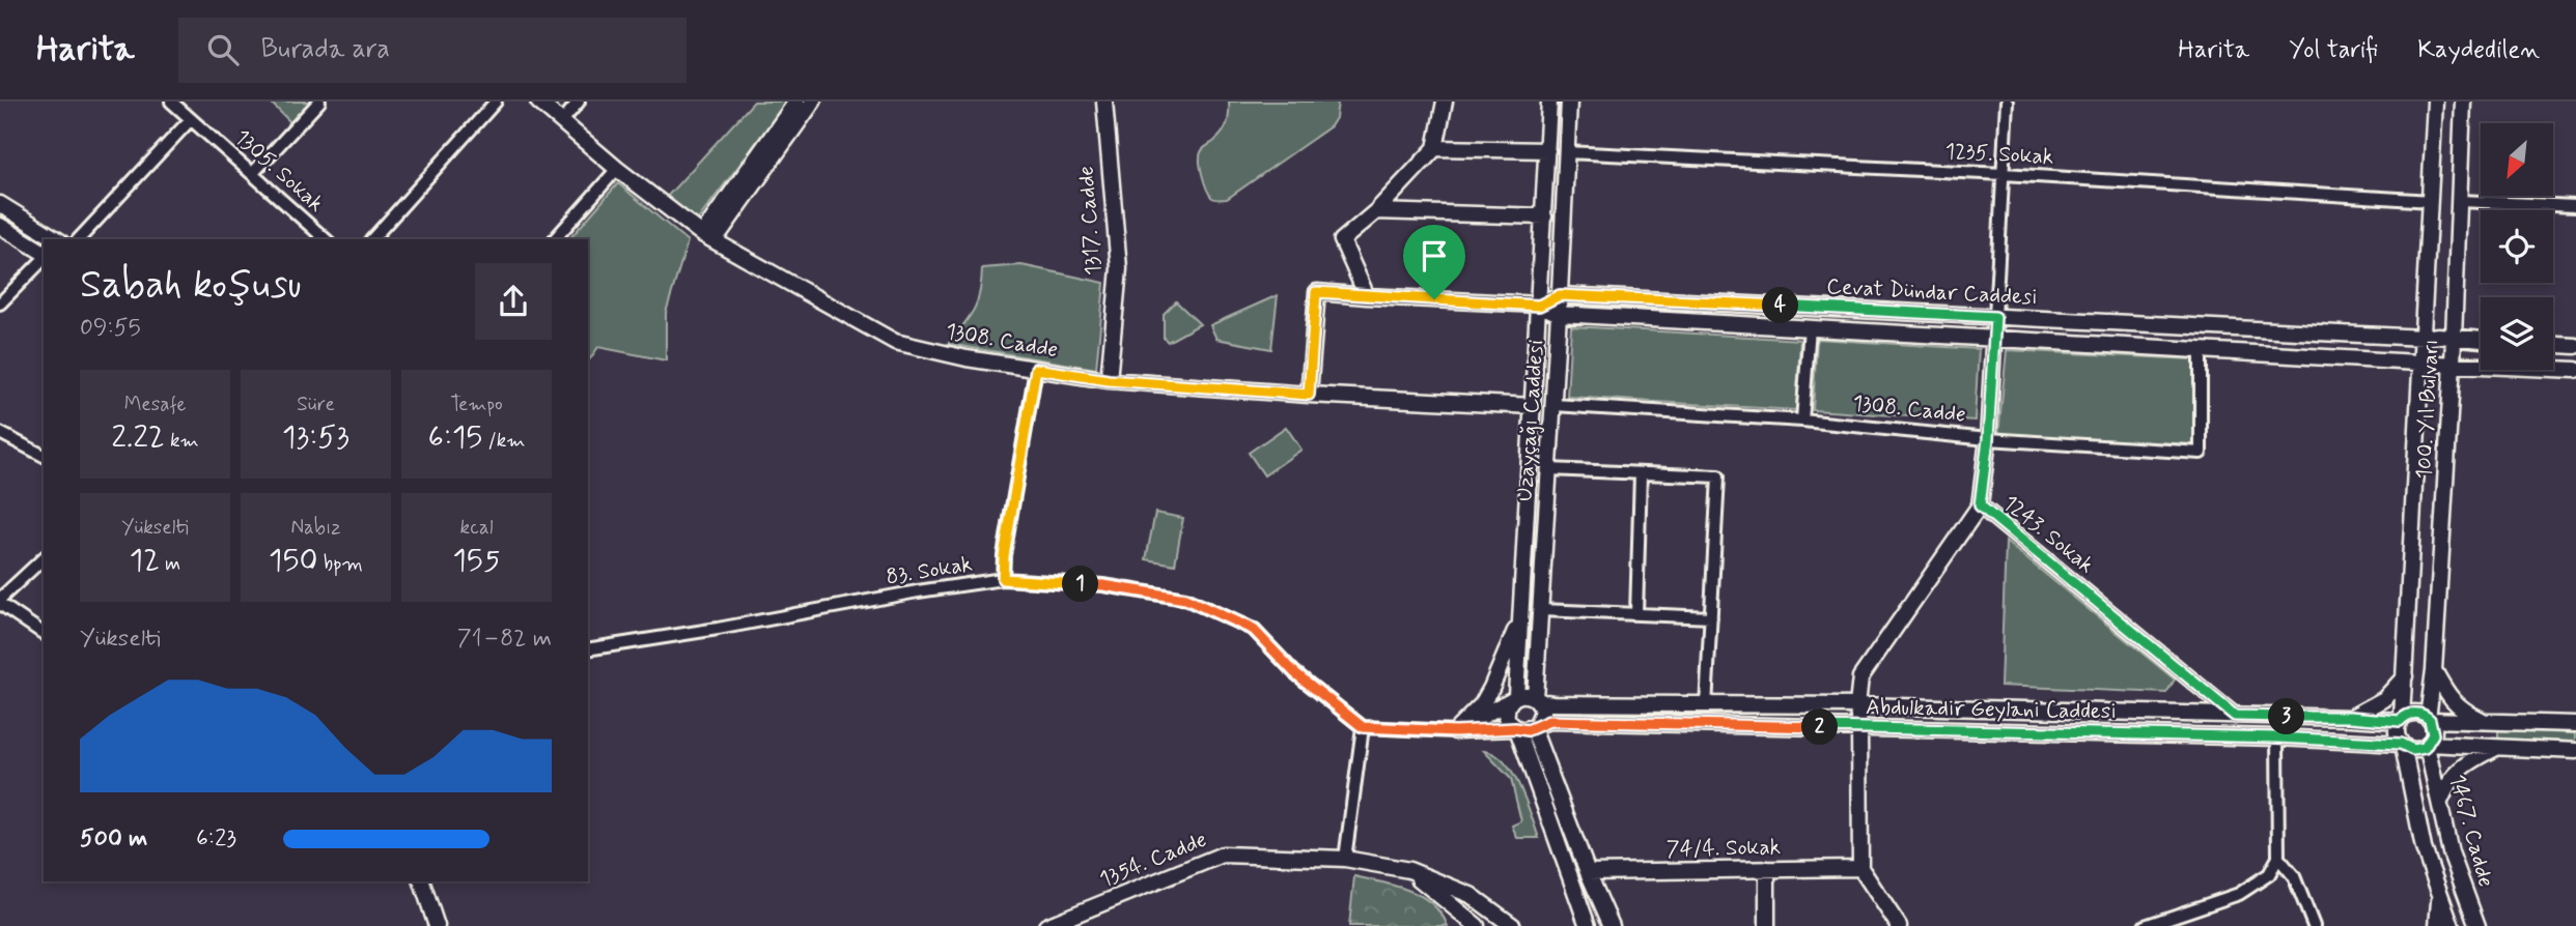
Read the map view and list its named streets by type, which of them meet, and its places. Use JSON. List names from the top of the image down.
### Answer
{
  "streets": {
    "main road": [
      "1317. Cadde",
      "Cevat Dündar Caddesi",
      "1308. Cadde",
      "100. Yıl Bulvarı",
      "Uzayçağı Caddesi",
      "1243. Sokak",
      "Abdulkadir Geylani Caddesi",
      "1467. Cadde",
      "74/4. Sokak",
      "1354. Cadde"
    ],
    "street": ["1235. Sokak", "1305. Sokak", "83. Sokak"]
  },
  "crossings": [
    ["1235. Sokak", "100. Yıl Bulvarı"],
    ["1235. Sokak", "Uzayçağı Caddesi"],
    ["1235. Sokak", "1243. Sokak"],
    ["1317. Cadde", "1308. Cadde"],
    ["Cevat Dündar Caddesi", "1308. Cadde"],
    ["Cevat Dündar Caddesi", "100. Yıl Bulvarı"],
    ["Cevat Dündar Caddesi", "Uzayçağı Caddesi"],
    ["Cevat Dündar Caddesi", "1243. Sokak"],
    ["1308. Cadde", "Uzayçağı Caddesi"],
    ["1308. Cadde", "1243. Sokak"],
    ["100. Yıl Bulvarı", "Abdulkadir Geylani Caddesi"],
    ["100. Yıl Bulvarı", "1467. Cadde"],
    ["Uzayçağı Caddesi", "Abdulkadir Geylani Caddesi"],
    ["1243. Sokak", "Abdulkadir Geylani Caddesi"],
    ["Abdulkadir Geylani Caddesi", "1467. Cadde"]
  ],
  "north": "bottom left",
  "page": {
    "header": "Harita",
    "search": "Burada ara",
    "nav": ["Harita", "Yol tarifi", "Kaydedilen"],
    "heading": ["Sabah koşusu", "09:55"],
    "pins": [
      "4",
      "1",
      "3",
      "2"
    ],
    "stats": [
      ["Mesafe", "2.22 km"],
      ["Süre", "13:53"],
      ["Tempo", "6:15 /km"],
      ["Yükselti", "12 m"],
      ["Nabız", "150 bpm"],
      ["kcal", "155"]
    ],
    "chart": ["Yükselti", "71–82 m"],
    "list": [
      {
        "name": "500 m",
        "note": "6:23"
      }
    ]
  }
}
